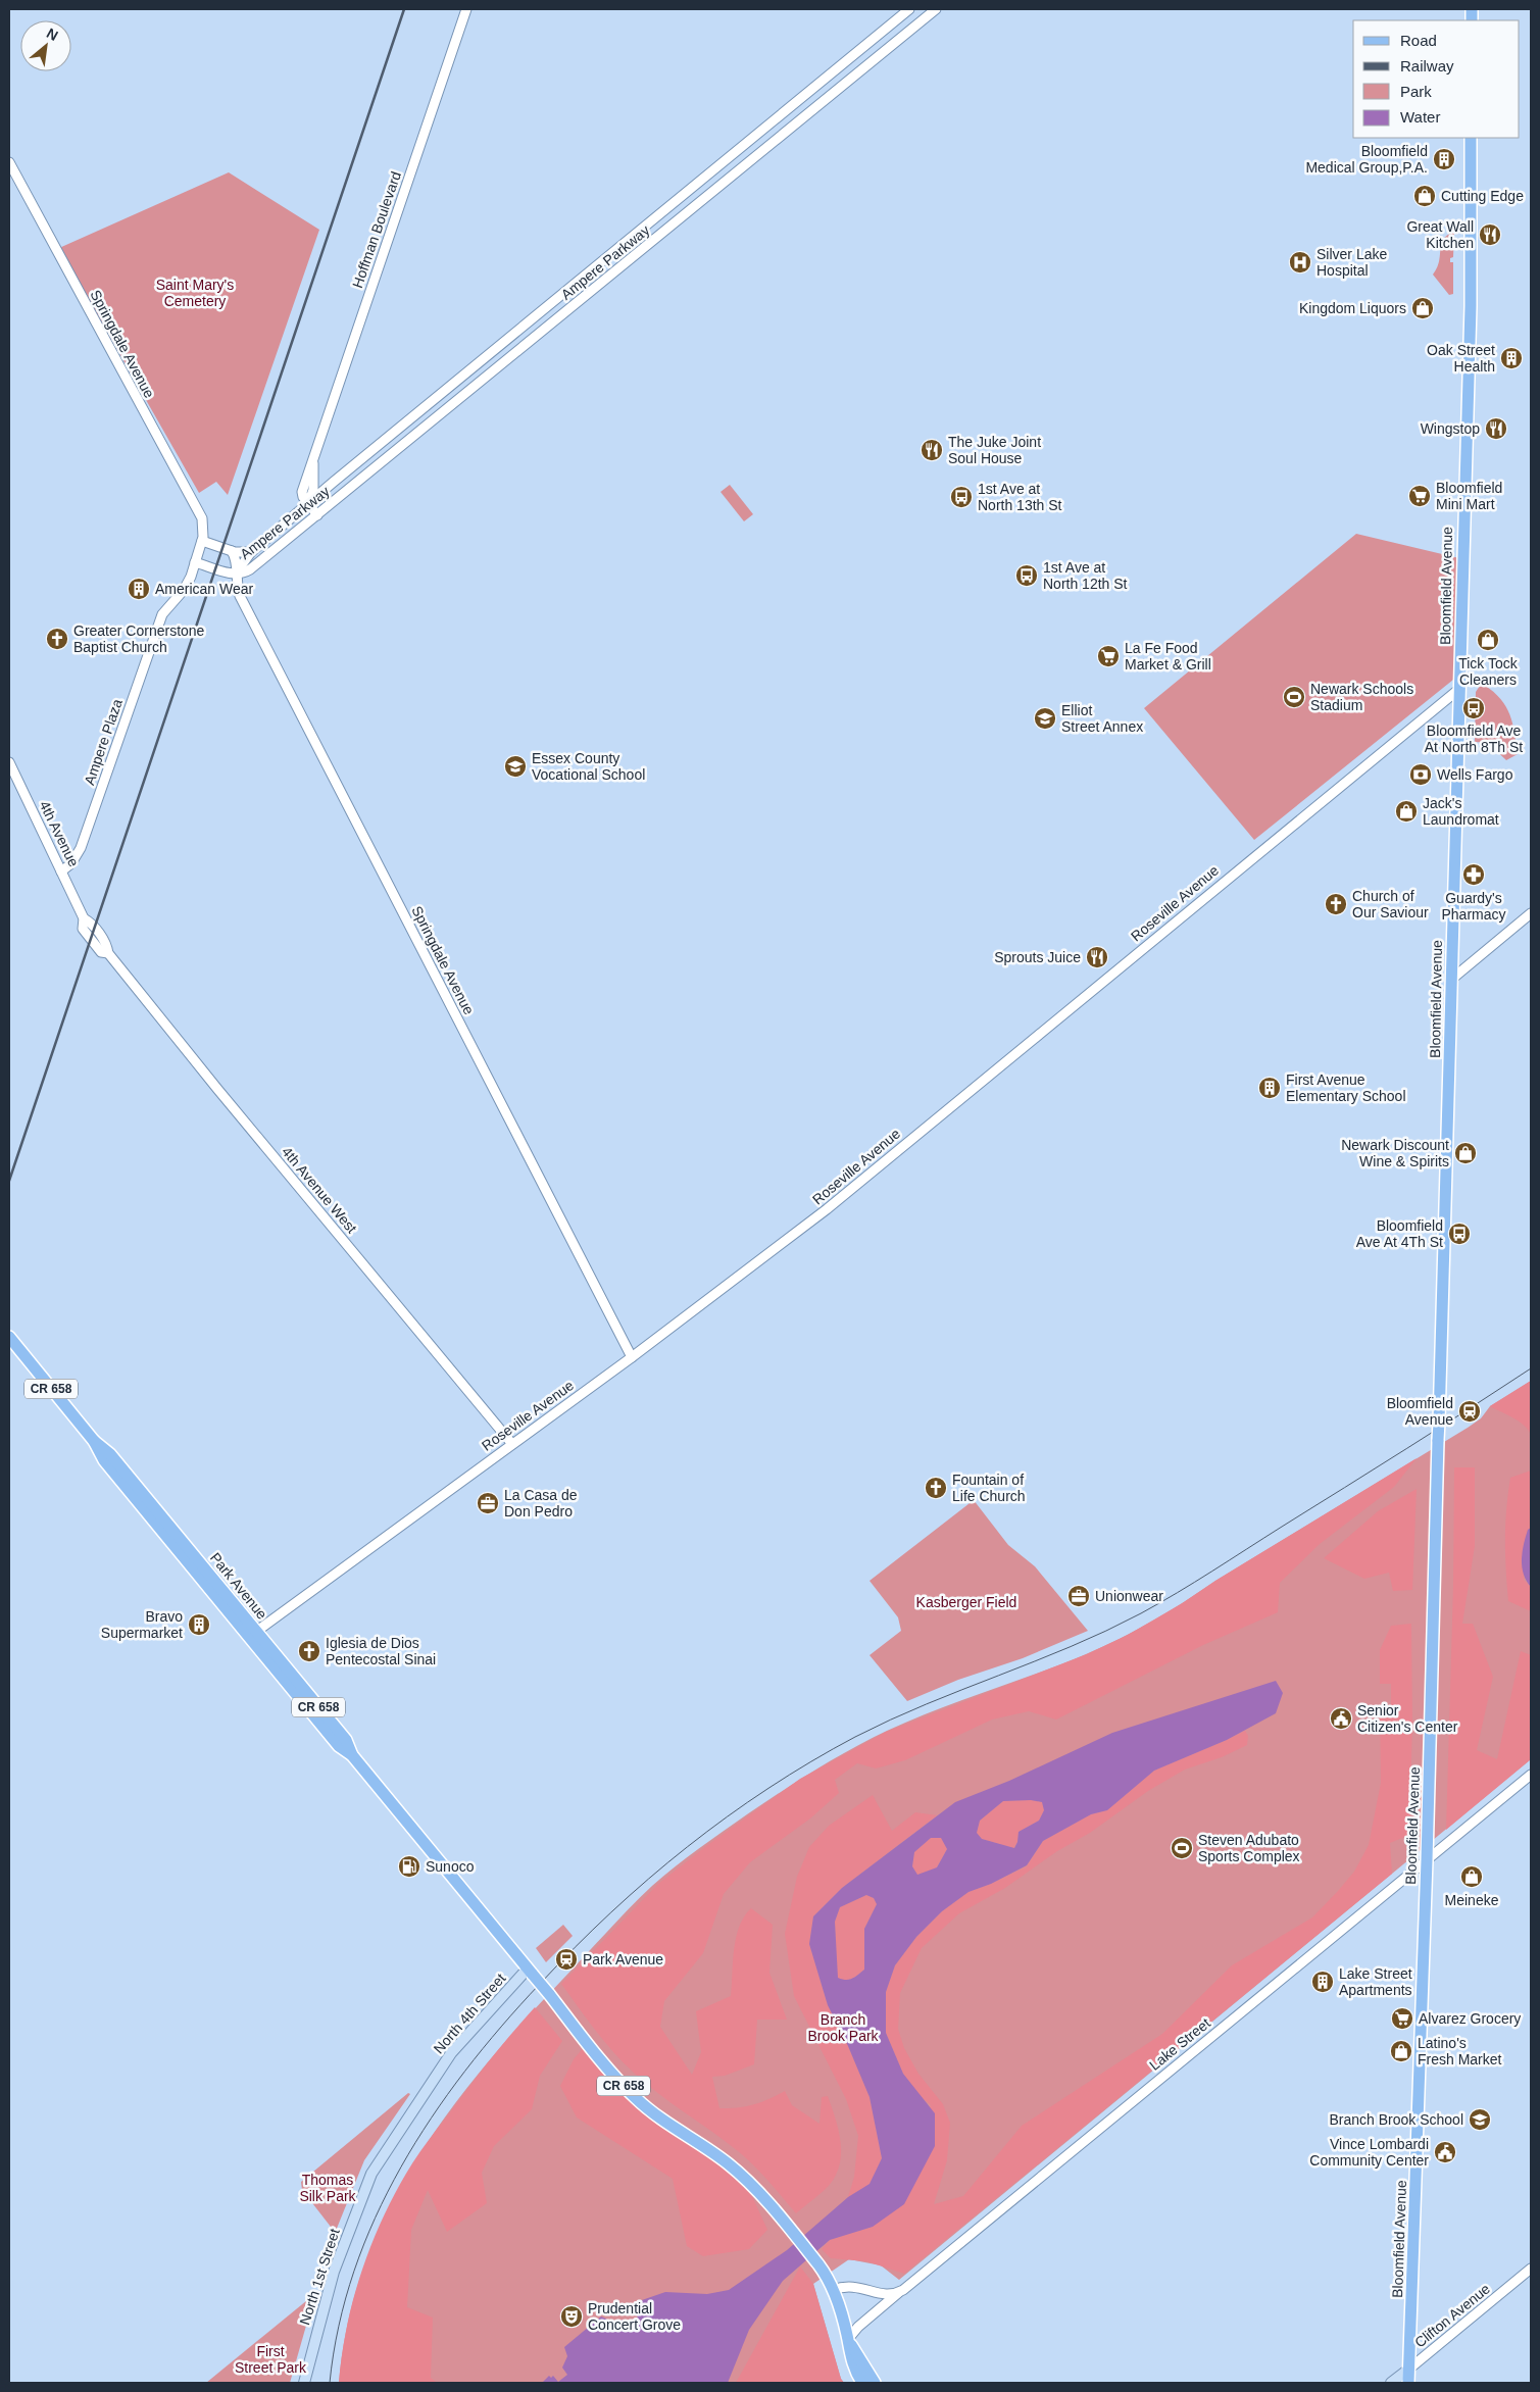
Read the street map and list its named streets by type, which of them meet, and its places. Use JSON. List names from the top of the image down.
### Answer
{
  "streets": {
    "main road": [
      "Bloomfield Avenue",
      "CR 658",
      "Park Avenue",
      "North 4th Street",
      "North 1st Street",
      "Clifton Avenue"
    ],
    "street": [
      "Hoffman Boulevard",
      "Ampere Parkway",
      "Springdale Avenue",
      "Ampere Plaza",
      "4th Avenue",
      "Roseville Avenue",
      "4th Avenue West",
      "Lake Street"
    ]
  },
  "crossings": [
    ["Hoffman Boulevard", "Ampere Parkway"],
    ["Ampere Parkway", "Springdale Avenue"],
    ["Springdale Avenue", "Ampere Plaza"],
    ["Springdale Avenue", "Roseville Avenue"],
    ["Bloomfield Avenue", "Roseville Avenue"],
    ["Bloomfield Avenue", "Lake Street"],
    ["Bloomfield Avenue", "Clifton Avenue"],
    ["Ampere Plaza", "4th Avenue"],
    ["4th Avenue", "4th Avenue West"],
    ["Roseville Avenue", "4th Avenue West"],
    ["Roseville Avenue", "Park Avenue"],
    ["Park Avenue", "North 4th Street"],
    ["Park Avenue", "Lake Street"],
    ["North 4th Street", "North 1st Street"]
  ],
  "parks": [
    "Saint Mary's Cemetery",
    "Kasberger Field",
    "Branch Brook Park",
    "Thomas Silk Park",
    "First Street Park"
  ],
  "places": {
    "building": [
      "Bloomfield Medical Group,P.A.",
      "Oak Street Health",
      "American Wear",
      "First Avenue Elementary School",
      "Bravo Supermarket",
      "Lake Street Apartments"
    ],
    "shop": [
      "Cutting Edge",
      "Kingdom Liquors",
      "Tick Tock Cleaners",
      "Jack's Laundromat",
      "Newark Discount Wine & Spirits",
      "Meineke",
      "Latino's Fresh Market"
    ],
    "restaurant": [
      "Great Wall Kitchen",
      "Wingstop",
      "The Juke Joint Soul House",
      "Sprouts Juice"
    ],
    "hospital": ["Silver Lake Hospital"],
    "supermarket": ["Bloomfield Mini Mart", "La Fe Food Market & Grill", "Alvarez Grocery"],
    "bus stop": [
      "1st Ave at North 13th St",
      "1st Ave at North 12th St",
      "Bloomfield Ave At North 8Th St",
      "Bloomfield Ave At 4Th St"
    ],
    "church": [
      "Greater Cornerstone Baptist Church",
      "Church of Our Saviour",
      "Fountain of Life Church",
      "Iglesia de Dios Pentecostal Sinai"
    ],
    "sports": ["Newark Schools Stadium", "Steven Adubato Sports Complex"],
    "school or university": ["Elliot Street Annex", "Essex County Vocational School", "Branch Brook School"],
    "bank": ["Wells Fargo"],
    "pharmacy": ["Guardy's Pharmacy"],
    "station": ["Bloomfield Avenue", "Park Avenue"],
    "office": ["La Casa de Don Pedro", "Unionwear"],
    "public building": ["Senior Citizen's Center", "Vince Lombardi Community Center"],
    "fuel station": ["Sunoco"],
    "theatre": ["Prudential Concert Grove"]
  },
  "legend": [
    "Road",
    "Railway",
    "Park",
    "Water"
  ],
  "north": "top right"
}
